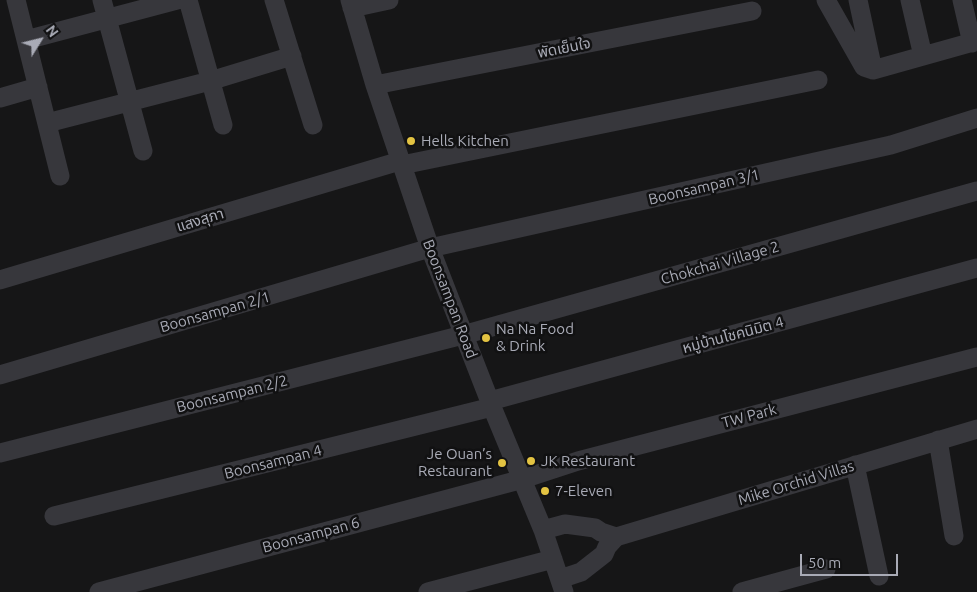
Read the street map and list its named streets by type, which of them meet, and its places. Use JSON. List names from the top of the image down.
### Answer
{
  "streets": {
    "street": [
      "พัดเย็นใจ",
      "Boonsampan 3/1",
      "แสงสุภา",
      "Chokchai Village 2",
      "Boonsampan Road",
      "Boonsampan 2/1",
      "หมู่บ้านโชคนิมิต 4",
      "Boonsampan 2/2",
      "TW Park",
      "Boonsampan 4",
      "Mike Orchid Villas",
      "Boonsampan 6"
    ]
  },
  "crossings": [
    ["พัดเย็นใจ", "Boonsampan Road"],
    ["Boonsampan 3/1", "Boonsampan Road"],
    ["Boonsampan 3/1", "Boonsampan 2/1"],
    ["แสงสุภา", "Boonsampan Road"],
    ["Chokchai Village 2", "Boonsampan Road"],
    ["Chokchai Village 2", "Boonsampan 2/2"],
    ["Boonsampan Road", "Boonsampan 2/1"],
    ["Boonsampan Road", "หมู่บ้านโชคนิมิต 4"],
    ["Boonsampan Road", "Boonsampan 2/2"],
    ["Boonsampan Road", "TW Park"],
    ["Boonsampan Road", "Boonsampan 4"],
    ["Boonsampan Road", "Boonsampan 6"],
    ["หมู่บ้านโชคนิมิต 4", "Boonsampan 4"],
    ["TW Park", "Boonsampan 6"]
  ],
  "places": [
    "Hells Kitchen",
    "Na Na Food & Drink",
    "JK Restaurant",
    "Je Ouan’s Restaurant",
    "7-Eleven"
  ],
  "scale_bar": "50 m",
  "north": "top right"
}
